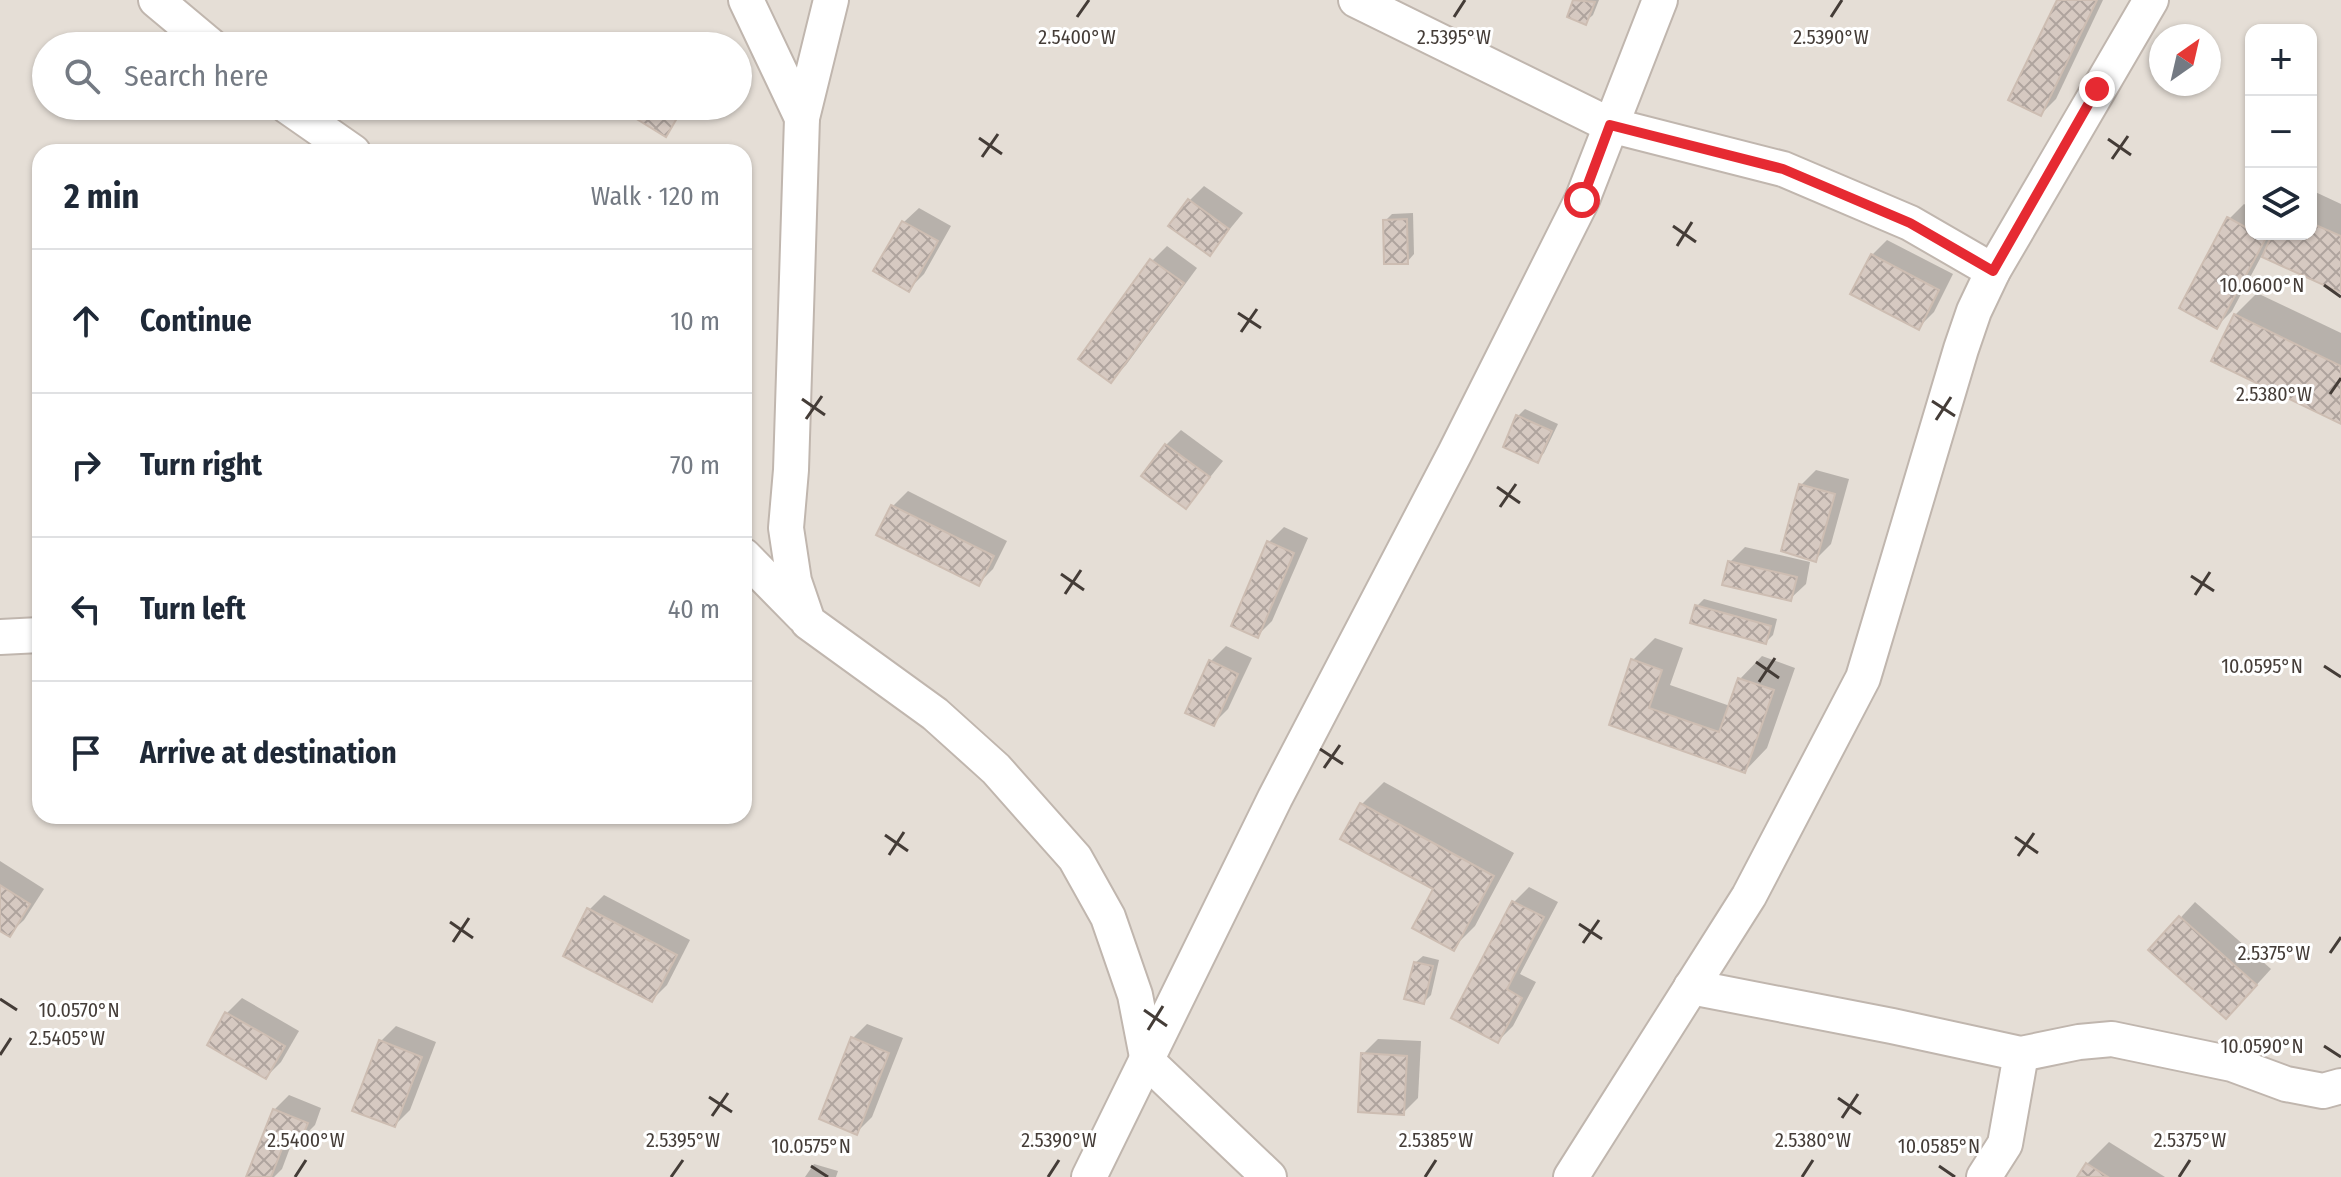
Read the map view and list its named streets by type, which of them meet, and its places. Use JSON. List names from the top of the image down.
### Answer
{
  "north": "top right",
  "page": {
    "map_buttons": ["+", "−"],
    "search": "Search here",
    "heading": ["2 min", "Walk · 120 m"],
    "list": [
      ["Continue", "10 m"],
      ["Turn right", "70 m"],
      ["Turn left", "40 m"],
      "Arrive at destination"
    ]
  },
  "coordinates": [
    "2.5395°W",
    "2.5400°W",
    "2.5390°W",
    "10.0600°N",
    "2.5380°W",
    "10.0595°N",
    "2.5375°W",
    "10.0570°N",
    "2.5405°W",
    "10.0590°N",
    "2.5385°W",
    "10.0575°N",
    "10.0585°N"
  ]
}
